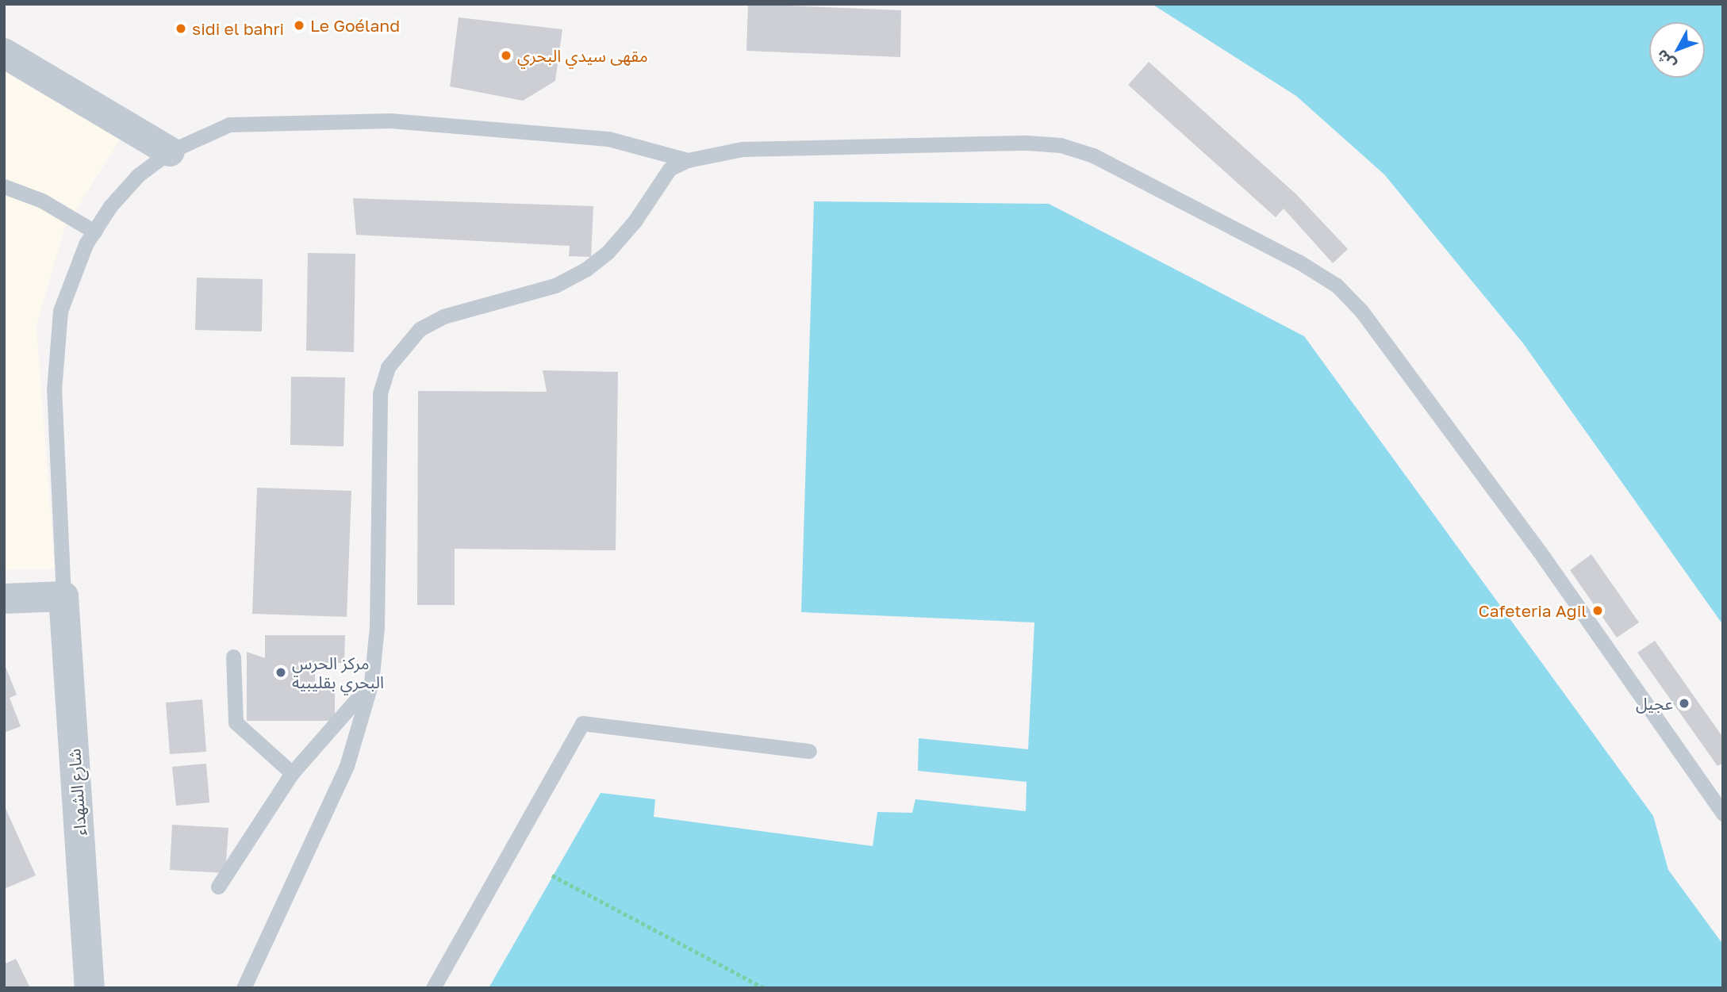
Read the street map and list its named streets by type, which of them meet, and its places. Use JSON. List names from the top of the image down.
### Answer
{
  "streets": {
    "street": ["شارع الشهداء"]
  },
  "places": [
    "Le Goéland",
    "sidi el bahri",
    "مقهى سيدي البحري",
    "Cafeteria Agil",
    "مركز الحرس البحري بقليبية",
    "عجيل"
  ],
  "north": "bottom left"
}
